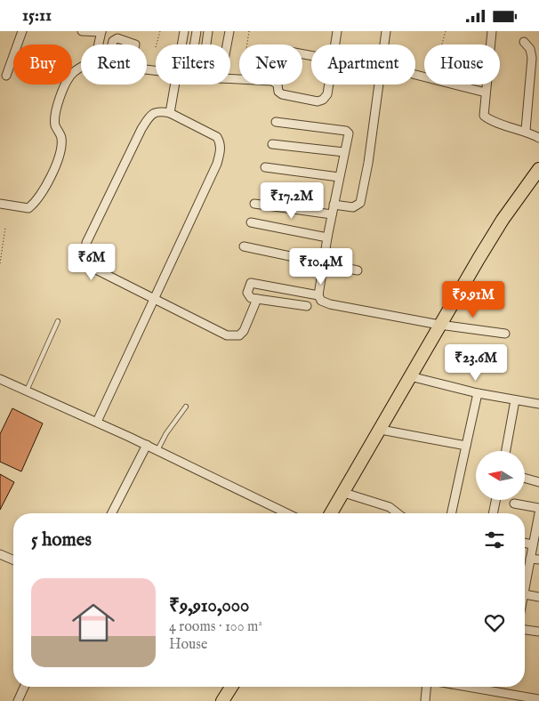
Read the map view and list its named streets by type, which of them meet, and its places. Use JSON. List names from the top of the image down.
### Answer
{
  "north": "left",
  "page": {
    "status": "15:11",
    "chip": [
      "Buy",
      "Rent",
      "Filters",
      "New",
      "Apartment",
      "House"
    ],
    "price": [
      "₹17.2M",
      "₹6M",
      "₹10.4M",
      "₹9.91M",
      "₹23.6M"
    ],
    "heading": "5 homes",
    "list": [
      {
        "name": "₹9,910,000",
        "note": "4 rooms · 100 m² · House"
      }
    ]
  }
}
